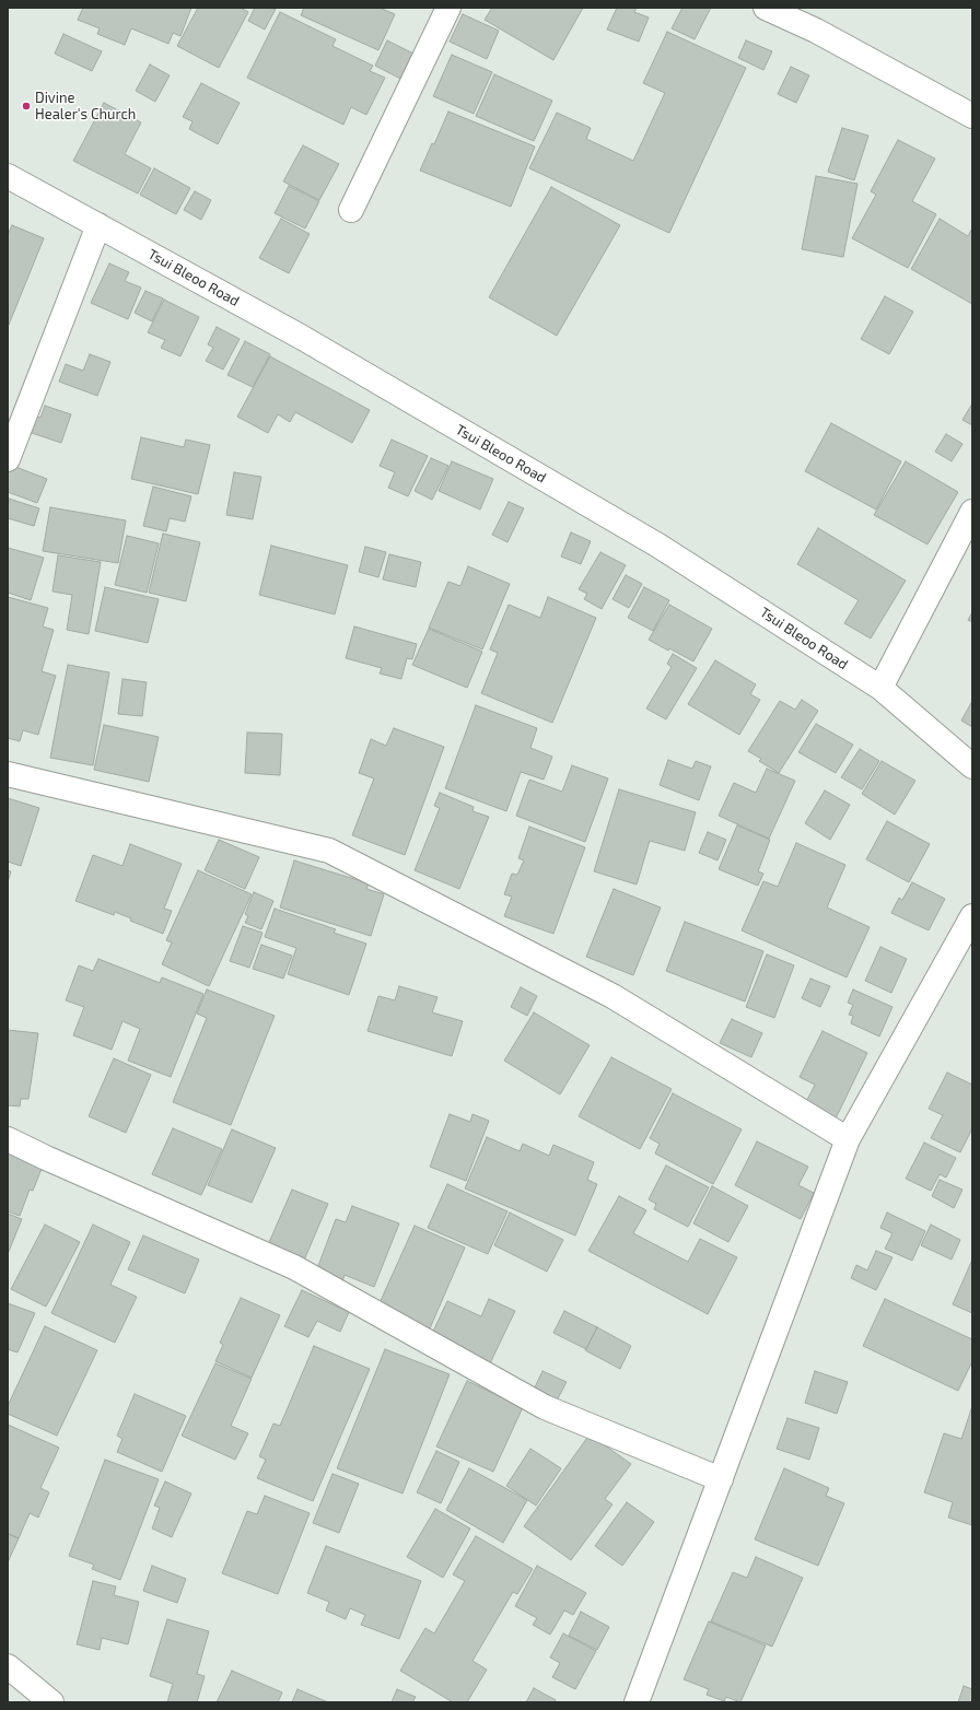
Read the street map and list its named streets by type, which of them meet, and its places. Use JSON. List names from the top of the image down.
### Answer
{
  "streets": {
    "street": ["Tsui Bleoo Road"]
  },
  "places": ["Divine Healer's Church"]
}
